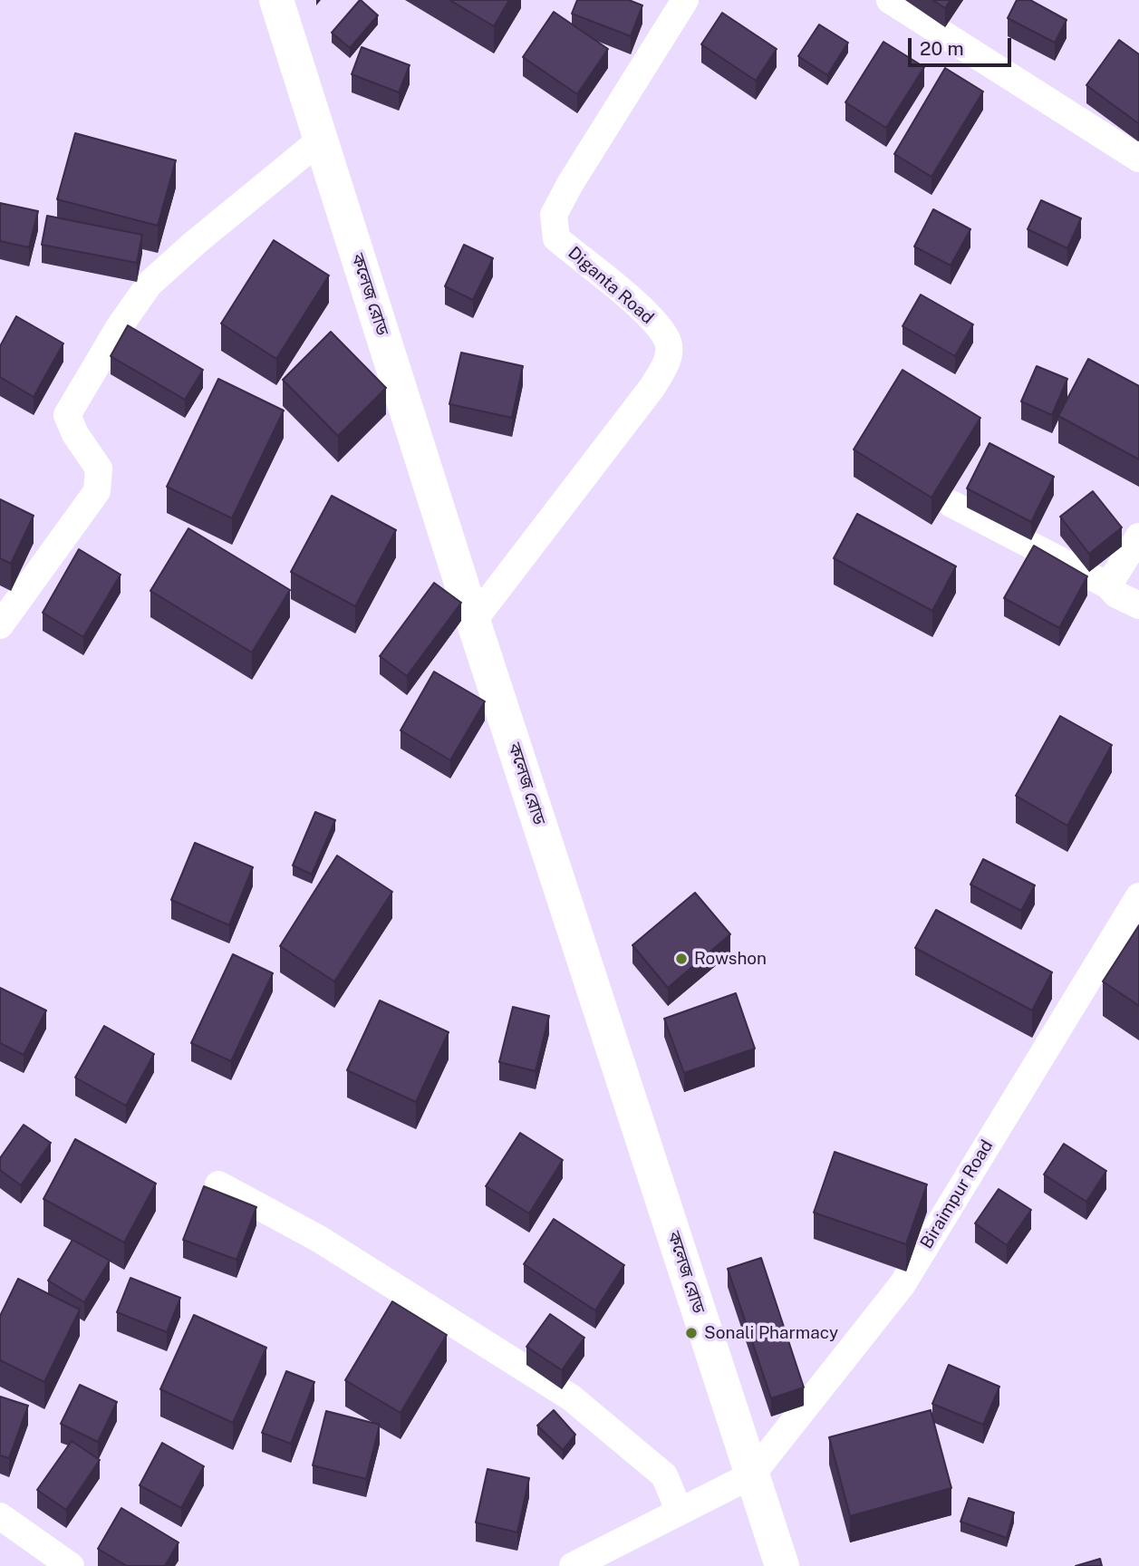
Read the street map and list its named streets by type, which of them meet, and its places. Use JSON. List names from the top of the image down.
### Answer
{
  "streets": {
    "main road": ["কলেজ রোড"],
    "street": ["Diganta Road", "Biraimpur Road"]
  },
  "crossings": [
    ["Diganta Road", "কলেজ রোড"],
    ["কলেজ রোড", "Biraimpur Road"]
  ],
  "places": ["Rowshon", "Sonali Pharmacy"],
  "scale_bar": "20 m"
}
